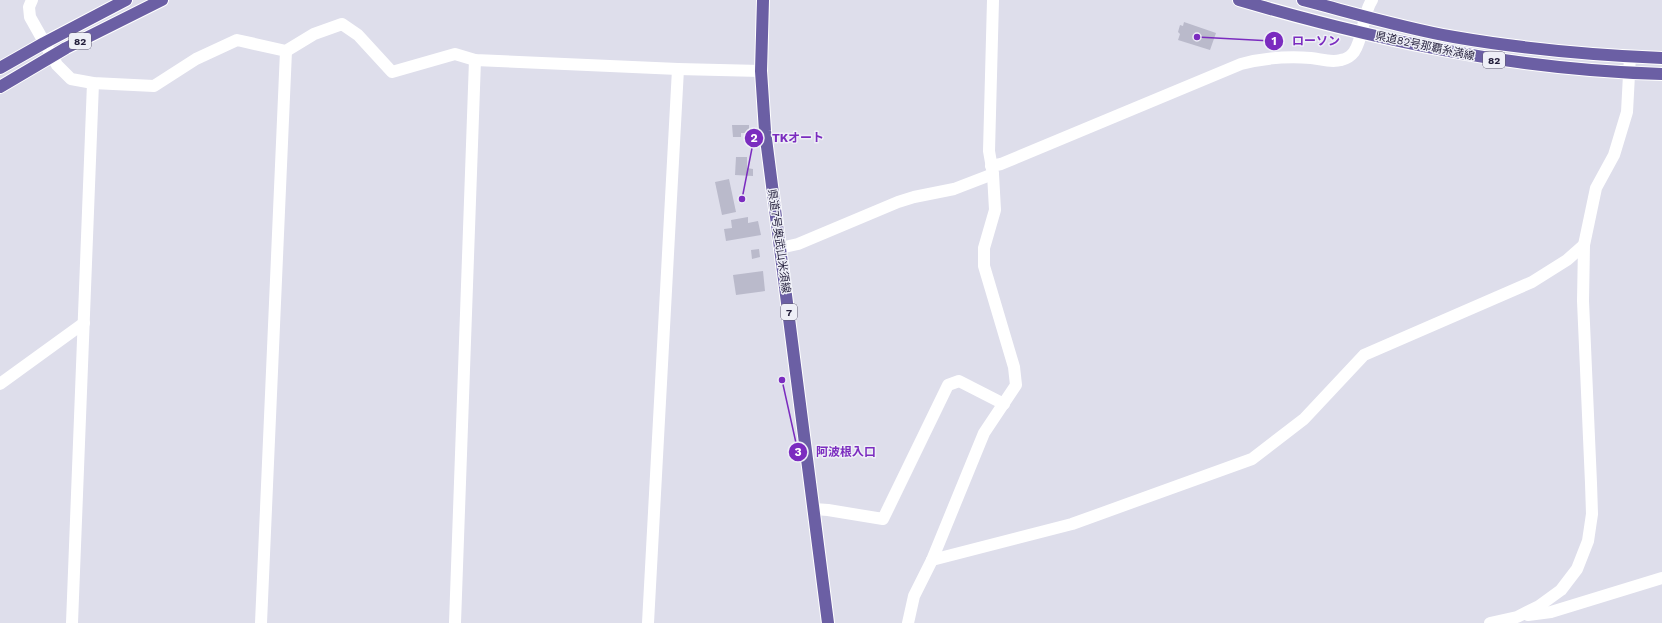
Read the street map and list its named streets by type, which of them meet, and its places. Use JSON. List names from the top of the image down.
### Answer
{
  "streets": {
    "main road": [
      "82",
      "県道82号那覇糸満線",
      "県道7号奥武山米須線",
      "7"
    ]
  },
  "places": ["ローソン", "TKオート", "阿波根入口"]
}
